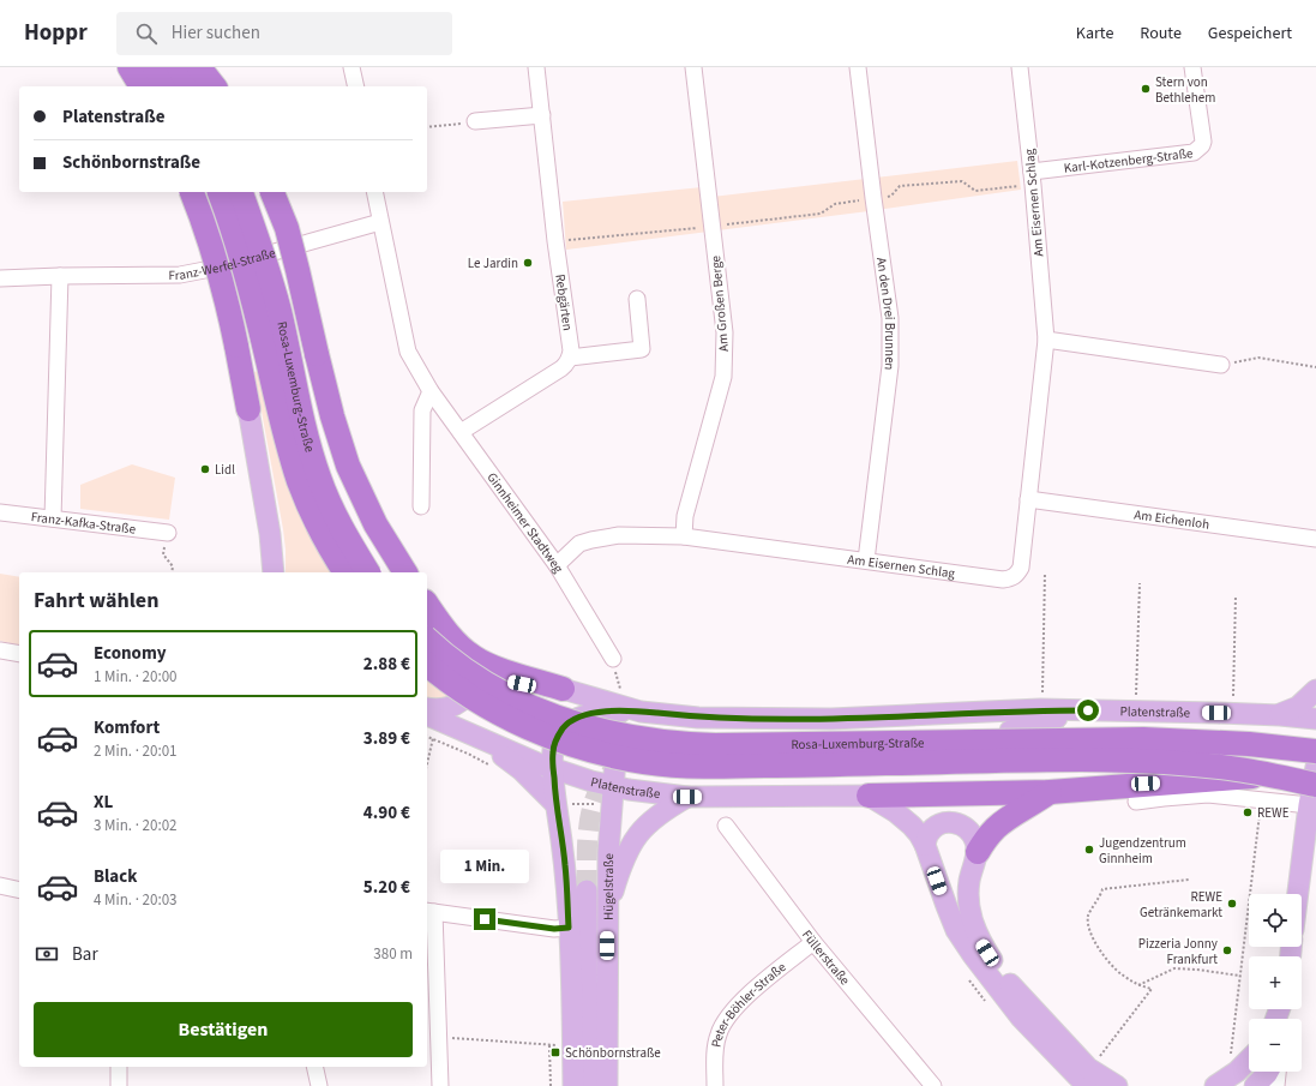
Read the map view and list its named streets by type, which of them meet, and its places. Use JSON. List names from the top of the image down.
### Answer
{
  "streets": {
    "highway": ["Rosa-Luxemburg-Straße"],
    "main road": ["Platenstraße", "Hügelstraße"],
    "street": [
      "Karl-Kotzenberg-Straße",
      "Am Eisernen Schlag",
      "Franz-Werfel-Straße",
      "Rebgärten",
      "Am Großen Berge",
      "An den Drei Brunnen",
      "Am Eichenloh",
      "Franz-Kafka-Straße",
      "Ginnheimer Stadtweg",
      "Füllerstraße",
      "Peter-Böhler-Straße"
    ]
  },
  "crossings": [
    ["Karl-Kotzenberg-Straße", "Am Eisernen Schlag"],
    ["Am Eisernen Schlag", "Am Großen Berge"],
    ["Am Eisernen Schlag", "An den Drei Brunnen"],
    ["Am Eisernen Schlag", "Am Eichenloh"],
    ["Am Eisernen Schlag", "Ginnheimer Stadtweg"],
    ["Franz-Werfel-Straße", "Ginnheimer Stadtweg"],
    ["Platenstraße", "Hügelstraße"],
    ["Füllerstraße", "Peter-Böhler-Straße"]
  ],
  "places": {
    "other": [
      "Stern von Bethlehem",
      "Le Jardin",
      "Lidl",
      "REWE",
      "Jugendzentrum Ginnheim",
      "REWE Getränkemarkt",
      "Pizzeria Jonny Frankfurt"
    ],
    "transit": ["Schönbornstraße"]
  },
  "page": {
    "header": "Hoppr",
    "search": "Hier suchen",
    "nav": ["Karte", "Route", "Gespeichert"],
    "banner": ["Platenstraße", "Schönbornstraße"],
    "heading": "Fahrt wählen",
    "list": [
      {
        "name": "Economy",
        "note": "1 Min. · 20:00",
        "value": "2.88 €"
      },
      {
        "name": "Komfort",
        "note": "2 Min. · 20:01",
        "value": "3.89 €"
      },
      {
        "name": "XL",
        "note": "3 Min. · 20:02",
        "value": "4.90 €"
      },
      {
        "name": "Black",
        "note": "4 Min. · 20:03",
        "value": "5.20 €"
      }
    ],
    "bubble": "1 Min.",
    "map_buttons": ["+", "−"],
    "pay": ["Bar", "380 m"],
    "buttons": "Bestätigen"
  }
}
